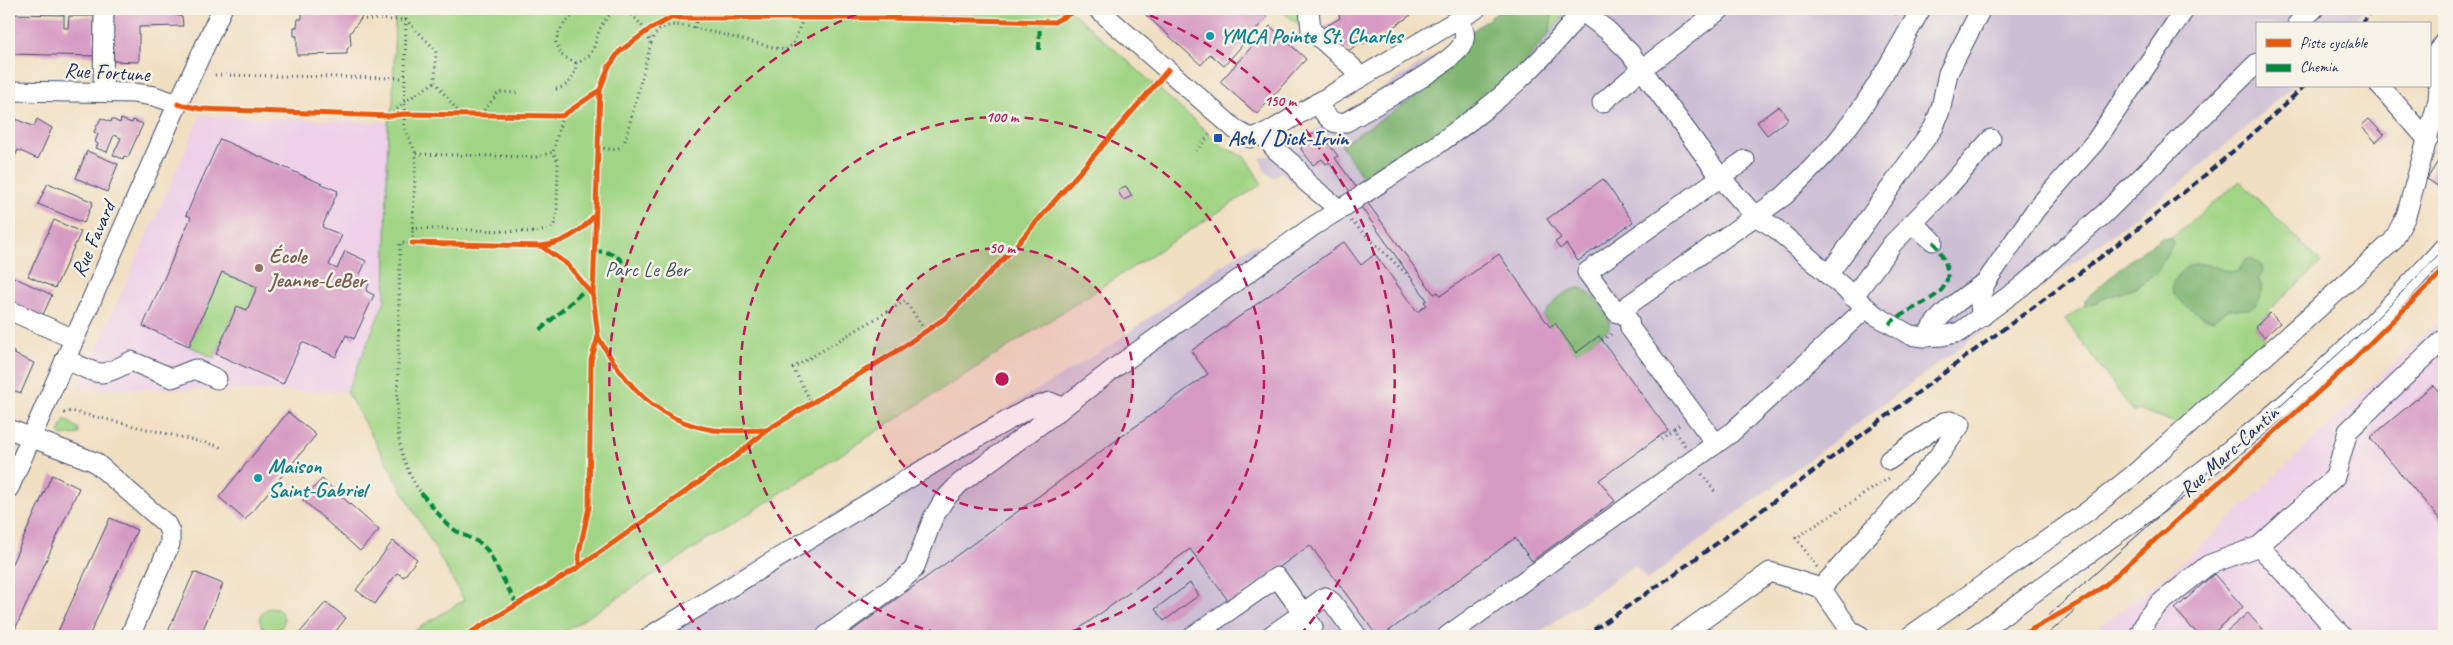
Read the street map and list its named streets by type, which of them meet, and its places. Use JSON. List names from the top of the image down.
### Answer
{
  "streets": {
    "street": ["Rue Fortune", "Rue Favard", "Rue Marc-Cantin"]
  },
  "crossings": [
    ["Rue Fortune", "Rue Favard"]
  ],
  "parks": ["Parc Le Ber"],
  "places": {
    "other": ["YMCA Pointe St. Charles", "École Jeanne-LeBer", "Maison Saint-Gabriel"],
    "transit": ["Ash / Dick-Irvin"]
  },
  "legend": ["Piste cyclable", "Chemin"],
  "rings": ["150 m", "100 m", "50 m"]
}
